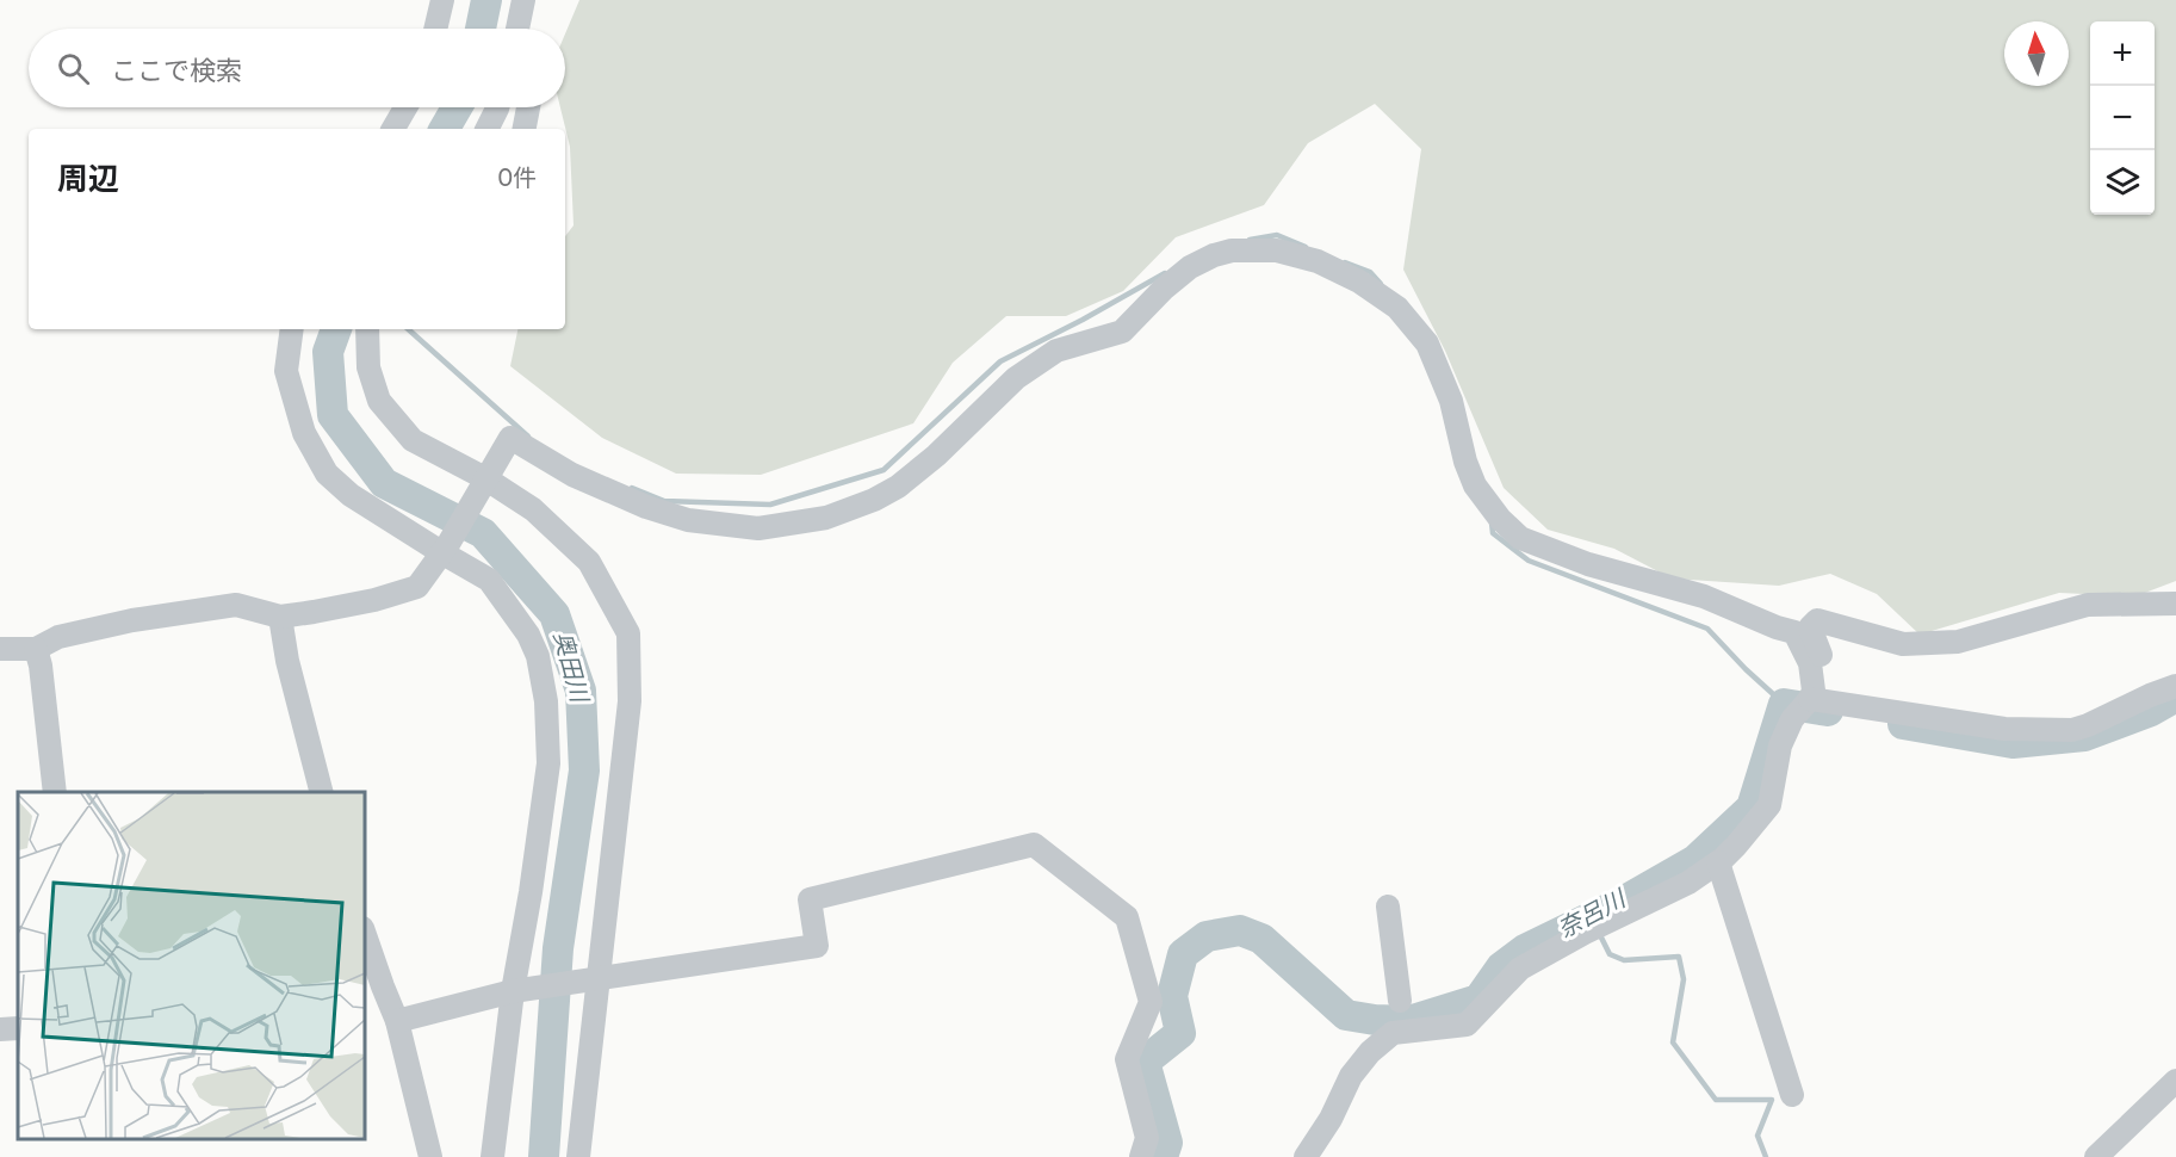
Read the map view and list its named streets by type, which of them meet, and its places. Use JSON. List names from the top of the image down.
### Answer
{
  "water": ["奥田川", "奈呂川"],
  "north": "top",
  "page": {
    "map_buttons": ["+", "−"],
    "search": "ここで検索",
    "heading": ["周辺", "0件"]
  }
}
